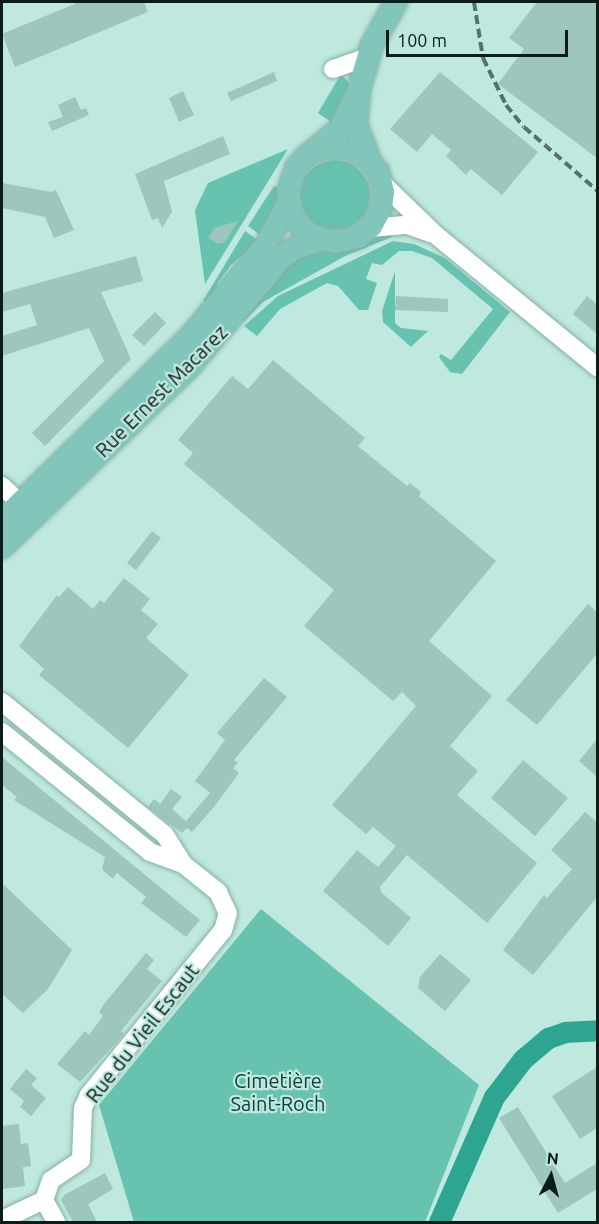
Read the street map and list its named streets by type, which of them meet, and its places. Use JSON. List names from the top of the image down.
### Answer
{
  "streets": {
    "main road": ["Rue Ernest Macarez"],
    "street": ["Rue du Vieil Escaut"]
  },
  "parks": ["Cimetière Saint-Roch"],
  "scale_bar": "100 m",
  "north": "top"
}
